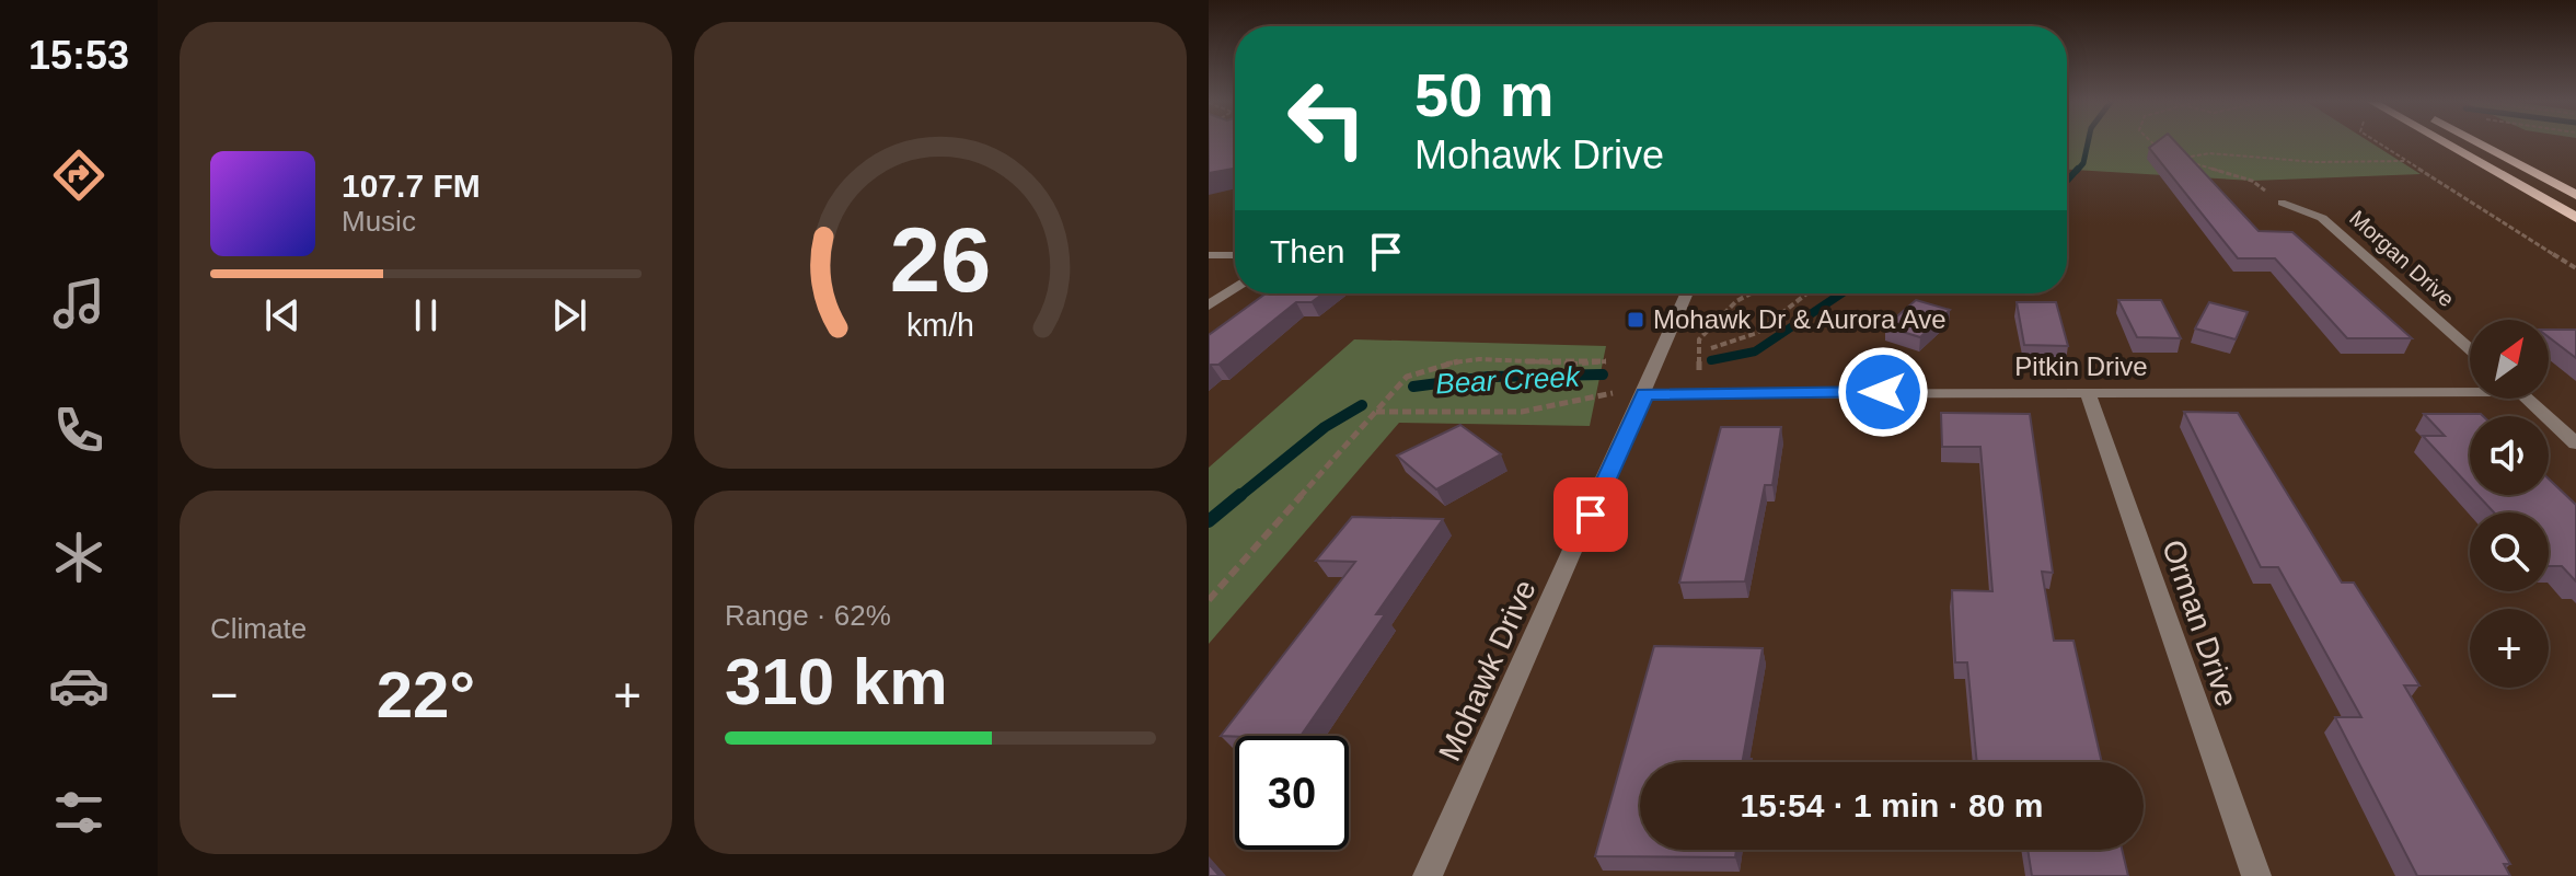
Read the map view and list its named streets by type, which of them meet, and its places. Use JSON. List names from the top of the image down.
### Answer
{
  "streets": {
    "street": [
      "Morgan Drive",
      "Pitkin Drive",
      "Orman Drive",
      "Mohawk Drive"
    ]
  },
  "crossings": [
    ["Pitkin Drive", "Orman Drive"],
    ["Pitkin Drive", "Mohawk Drive"]
  ],
  "water": ["Bear Creek"],
  "places": {
    "transit": ["Mohawk Dr & Aurora Ave"]
  },
  "north": "top right",
  "page": {
    "tabs": "15:53",
    "turn": ["50 m", "Mohawk Drive"],
    "song": ["107.7 FM", "Music"],
    "then": "Then",
    "map_buttons": "+",
    "tile": [
      "Climate",
      ["Range · 62%", "310 km"]
    ],
    "heat": ["−", "22°", "+"],
    "limit": "30",
    "trip": "15:54 · 1 min · 80 m",
    "gauge": ["26", "km/h"]
  }
}
